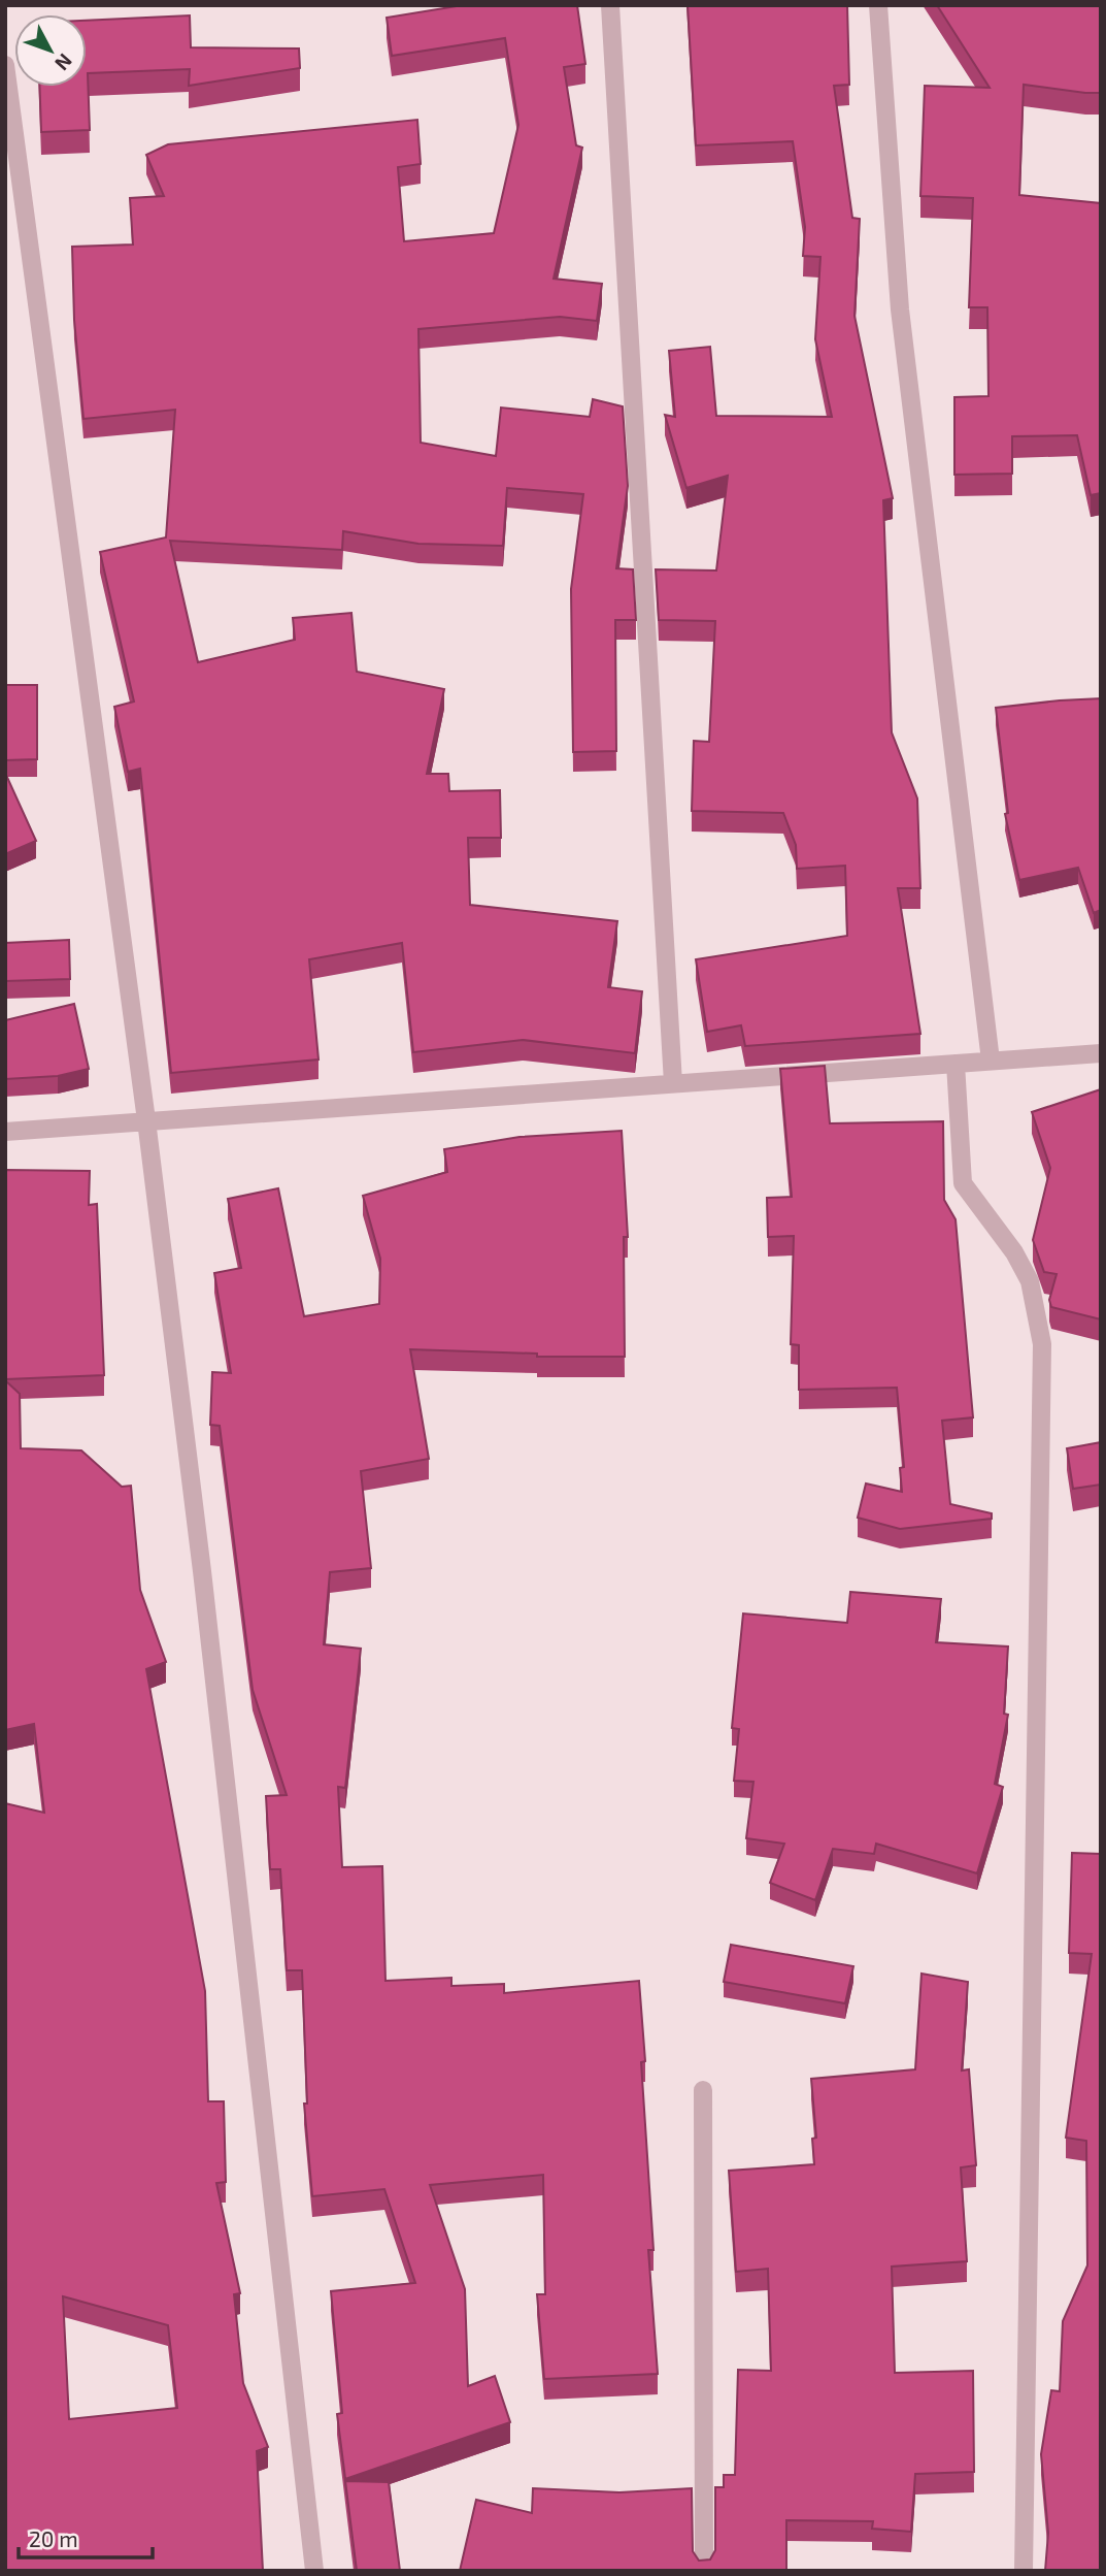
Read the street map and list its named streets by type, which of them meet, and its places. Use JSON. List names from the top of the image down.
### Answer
{
  "scale_bar": "20 m",
  "north": "bottom right"
}
